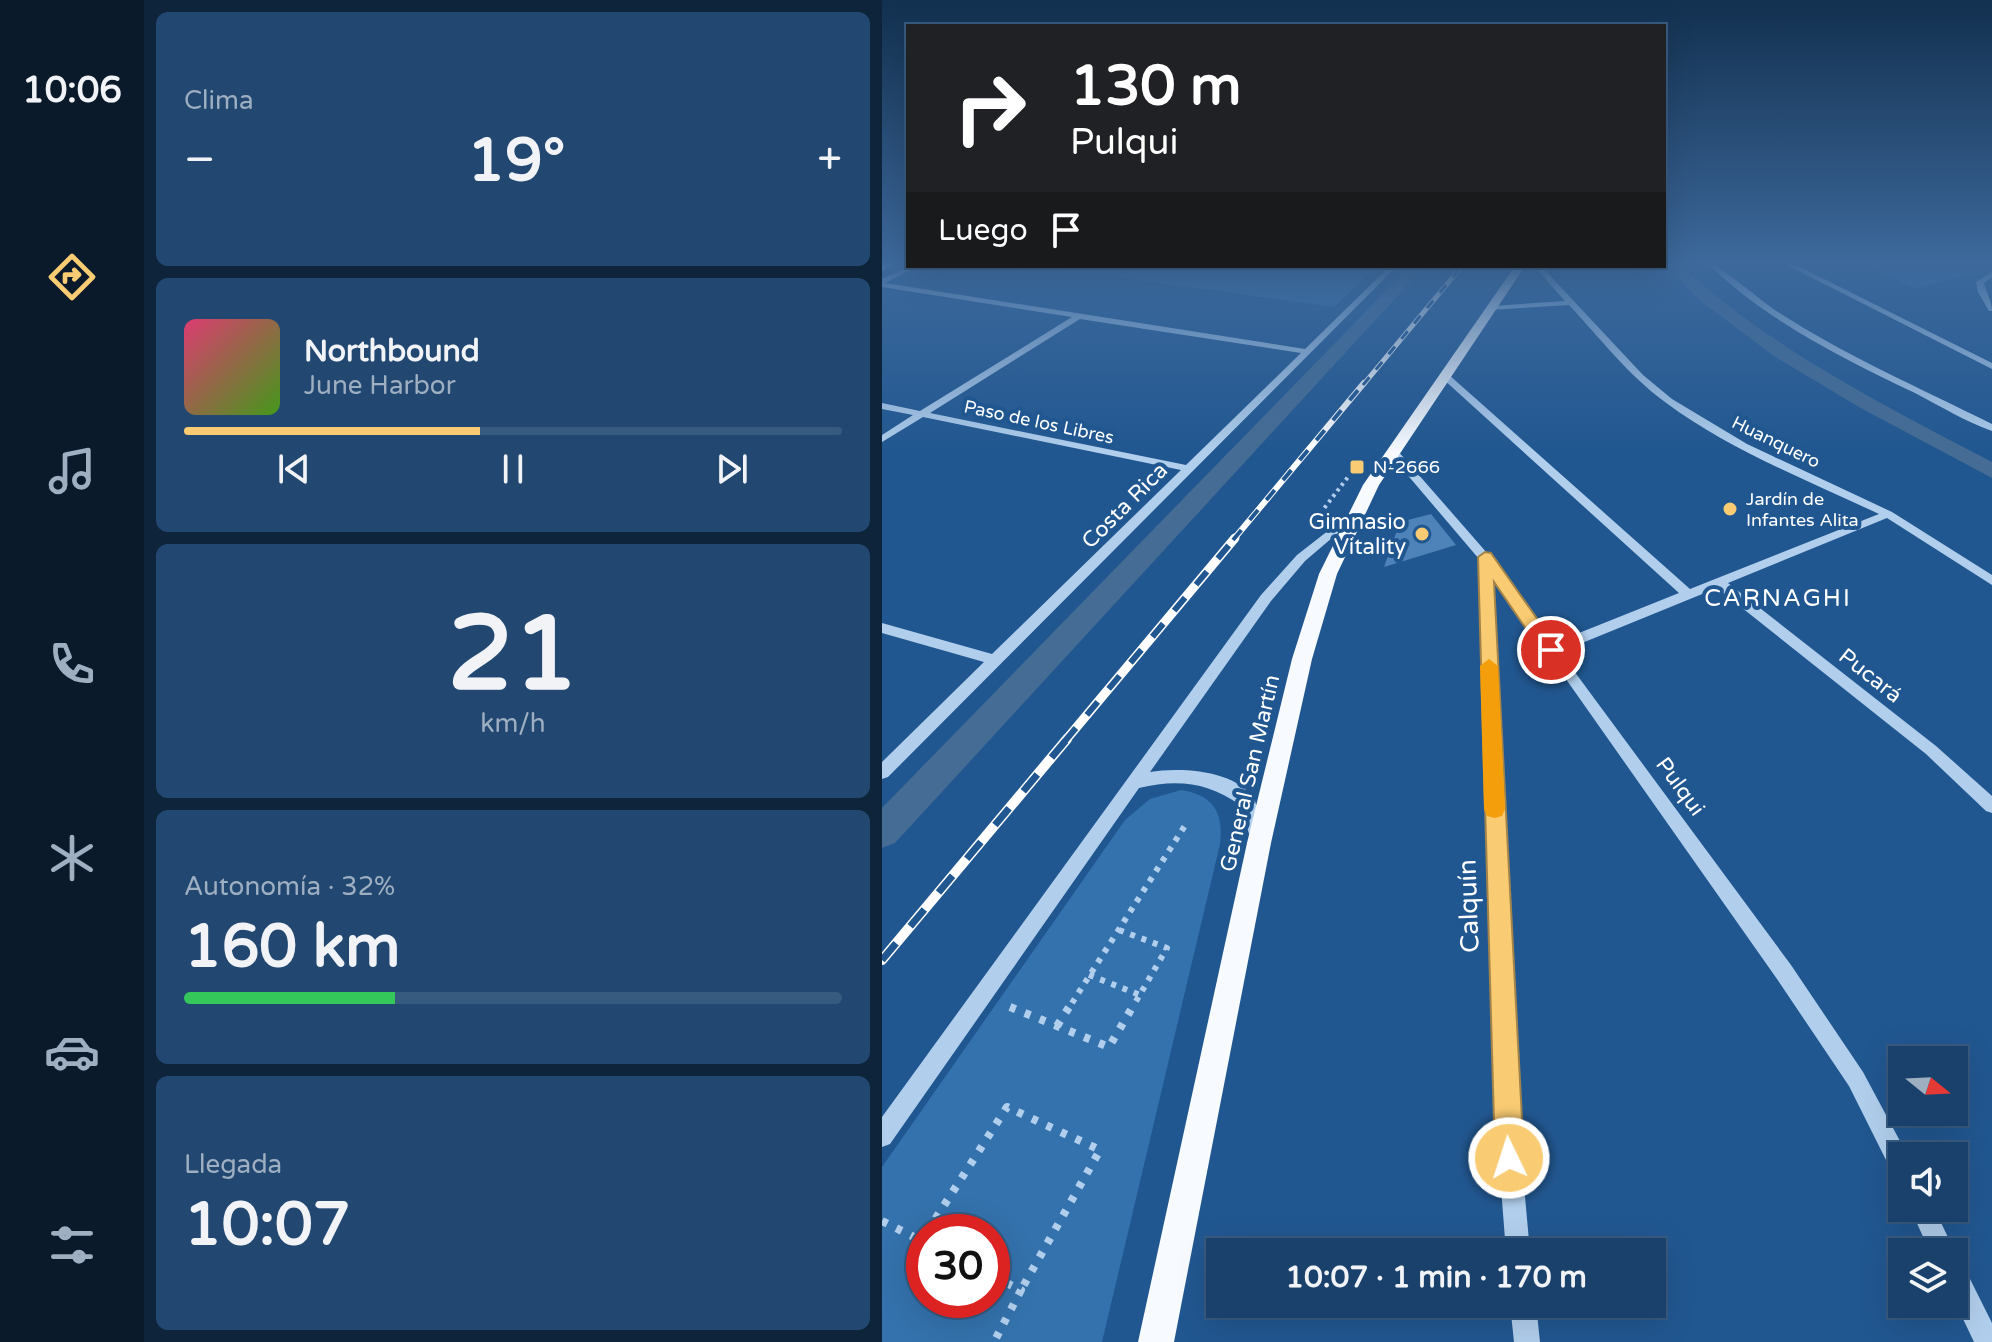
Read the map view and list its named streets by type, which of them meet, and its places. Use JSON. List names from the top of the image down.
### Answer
{
  "streets": {
    "main road": ["General San Martín"],
    "street": [
      "Paso de los Libres",
      "Huanquero",
      "Costa Rica",
      "Pucará",
      "Pulqui",
      "Calquín"
    ]
  },
  "crossings": [
    ["Paso de los Libres", "Costa Rica"],
    ["General San Martín", "Pulqui"],
    ["Pulqui", "Calquín"]
  ],
  "districts": ["CARNAGHI"],
  "places": {
    "transit": ["N-2666"],
    "other": ["Jardín de Infantes Alita", "Gimnasio Vitality"]
  },
  "north": "right",
  "page": {
    "tabs": "10:06",
    "tile": [
      "Clima",
      ["21", "km/h"],
      ["Autonomía · 32%", "160 km"],
      ["Llegada", "10:07"]
    ],
    "turn": ["130 m", "Pulqui"],
    "heat": ["−", "19°", "+"],
    "then": "Luego",
    "song": ["Northbound", "June Harbor"],
    "limit": "30",
    "trip": "10:07 · 1 min · 170 m"
  }
}
